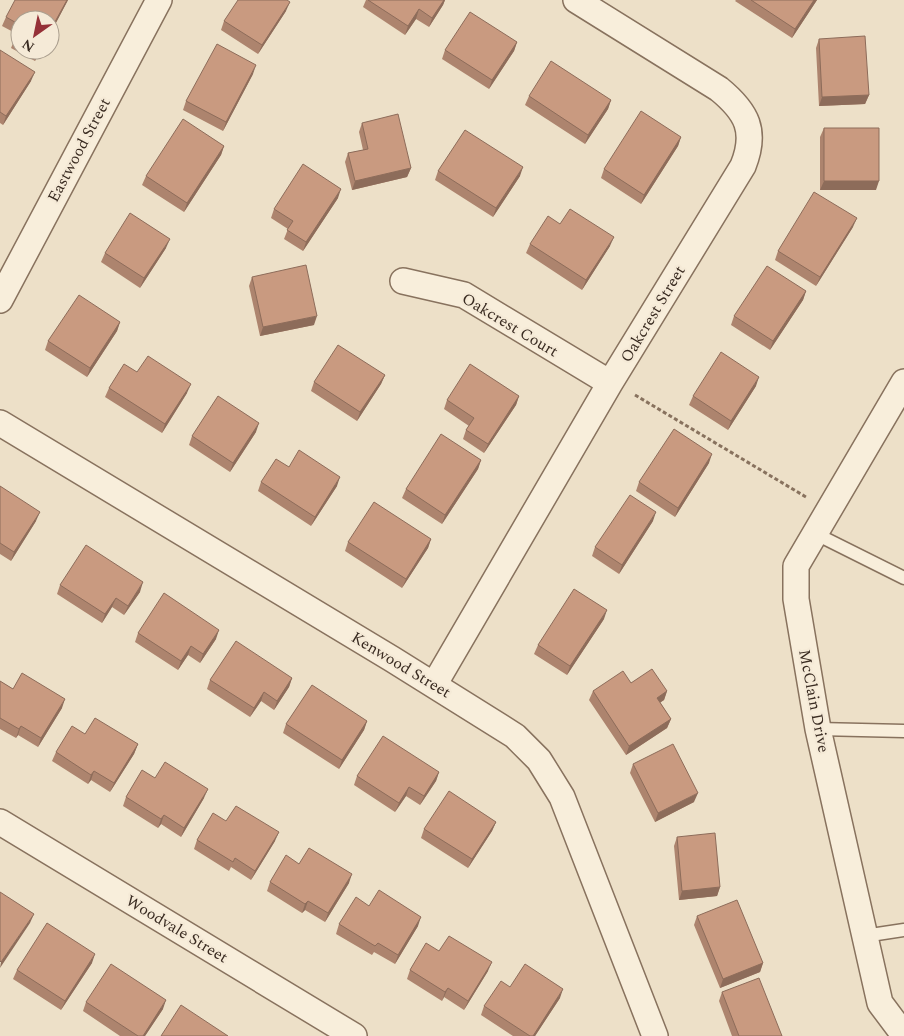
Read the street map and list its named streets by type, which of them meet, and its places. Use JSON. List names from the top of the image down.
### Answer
{
  "streets": {
    "street": [
      "Eastwood Street",
      "Oakcrest Street",
      "Oakcrest Court",
      "Kenwood Street",
      "McClain Drive",
      "Woodvale Street"
    ]
  },
  "crossings": [
    ["Oakcrest Street", "Oakcrest Court"],
    ["Oakcrest Street", "Kenwood Street"]
  ],
  "north": "bottom left"
}
